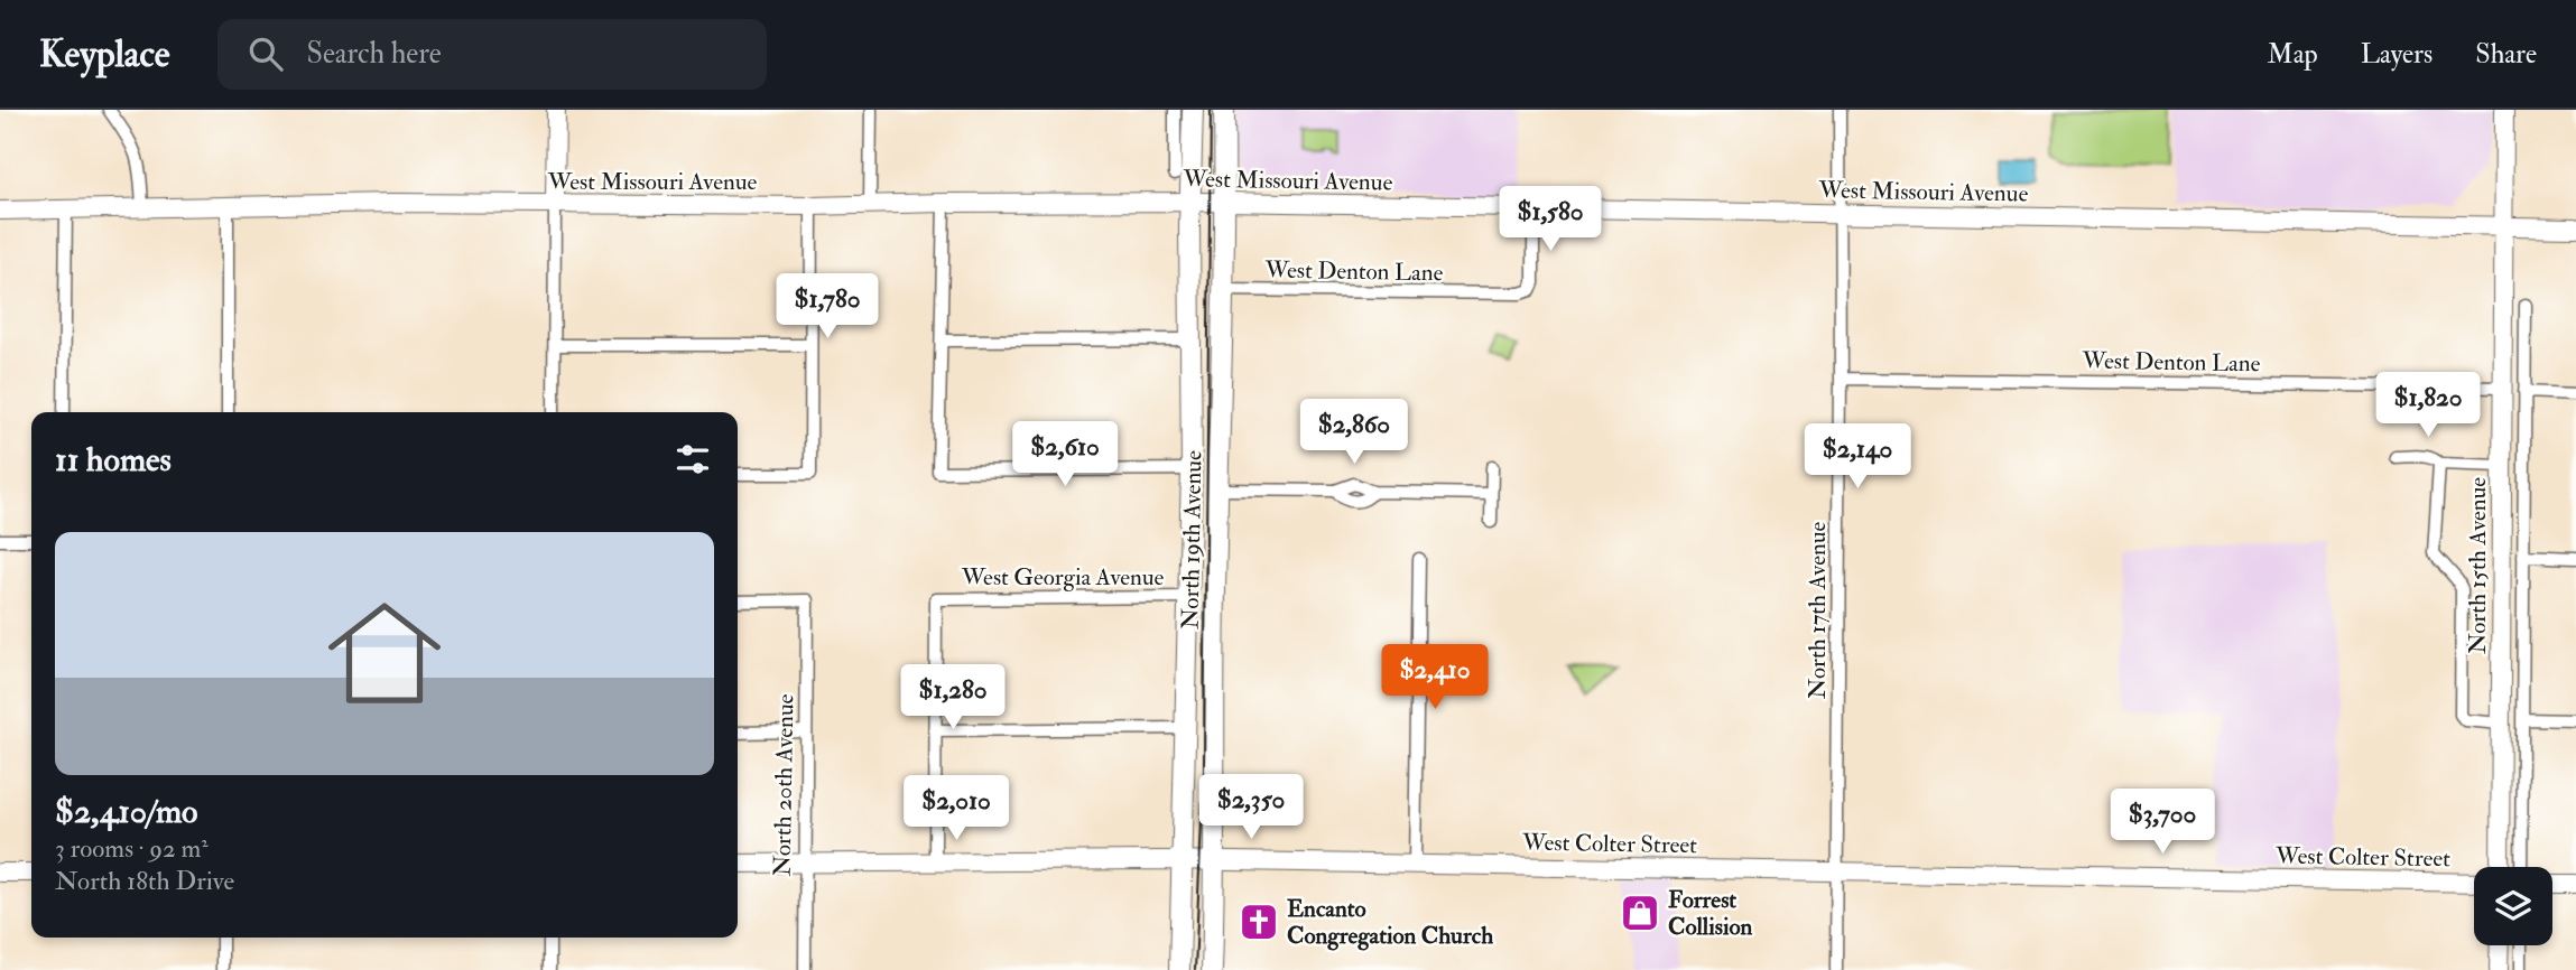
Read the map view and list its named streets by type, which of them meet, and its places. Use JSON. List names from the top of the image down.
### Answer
{
  "streets": {
    "main road": ["North 19th Avenue"],
    "street": [
      "West Missouri Avenue",
      "West Denton Lane",
      "North 15th Avenue",
      "West Georgia Avenue",
      "North 17th Avenue",
      "North 20th Avenue",
      "West Colter Street"
    ]
  },
  "crossings": [
    ["West Missouri Avenue", "West Denton Lane"],
    ["West Missouri Avenue", "North 19th Avenue"],
    ["West Missouri Avenue", "North 15th Avenue"],
    ["West Missouri Avenue", "North 17th Avenue"],
    ["West Denton Lane", "North 19th Avenue"],
    ["West Denton Lane", "North 15th Avenue"],
    ["West Denton Lane", "North 17th Avenue"],
    ["North 19th Avenue", "West Georgia Avenue"],
    ["North 19th Avenue", "West Colter Street"],
    ["North 17th Avenue", "West Colter Street"],
    ["North 20th Avenue", "West Colter Street"]
  ],
  "places": {
    "shop": ["Forrest Collision"],
    "church": ["Encanto Congregation Church"]
  },
  "page": {
    "header": "Keyplace",
    "search": "Search here",
    "nav": ["Map", "Layers", "Share"],
    "price": [
      "$1,580",
      "$1,780",
      "$1,820",
      "$2,860",
      "$2,610",
      "$2,140",
      "$2,410",
      "$1,280",
      "$2,350",
      "$2,010",
      "$3,700"
    ],
    "heading": "11 homes",
    "list": [
      {
        "name": "$2,410/mo",
        "note": "3 rooms · 92 m² · North 18th Drive"
      }
    ]
  }
}
